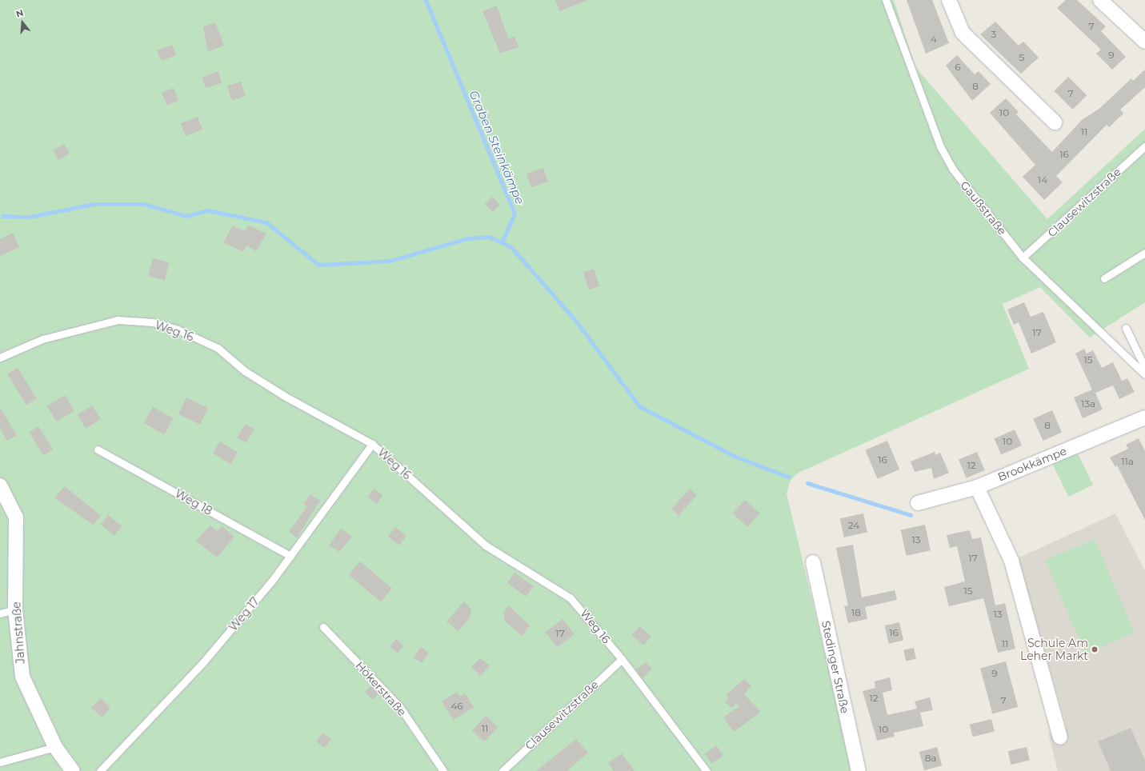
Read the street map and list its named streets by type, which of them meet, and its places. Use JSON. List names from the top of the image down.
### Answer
{
  "streets": {
    "street": ["Brookkämpe", "Jahnstraße", "Stedinger Straße"],
    "lane": [
      "Clausewitzstraße",
      "Gaußstraße",
      "Weg 16",
      "Weg 18",
      "Weg 17",
      "Hökerstraße"
    ]
  },
  "crossings": [
    ["Clausewitzstraße", "Gaußstraße"],
    ["Clausewitzstraße", "Weg 16"],
    ["Weg 16", "Weg 17"],
    ["Weg 18", "Weg 17"]
  ],
  "water": ["Graben Steinkämpe"],
  "places": ["Schule Am Leher Markt"],
  "house_numbers": [
    "7",
    "3",
    "4",
    "9",
    "5",
    "6",
    "8",
    "7",
    "10",
    "11",
    "16",
    "14",
    "17",
    "15",
    "13a",
    "8",
    "10",
    "16",
    "11a",
    "12",
    "24",
    "13",
    "17",
    "15",
    "18",
    "13",
    "16",
    "17",
    "11",
    "9",
    "12",
    "7",
    "46",
    "11",
    "10",
    "8a"
  ],
  "north": "top"
}
